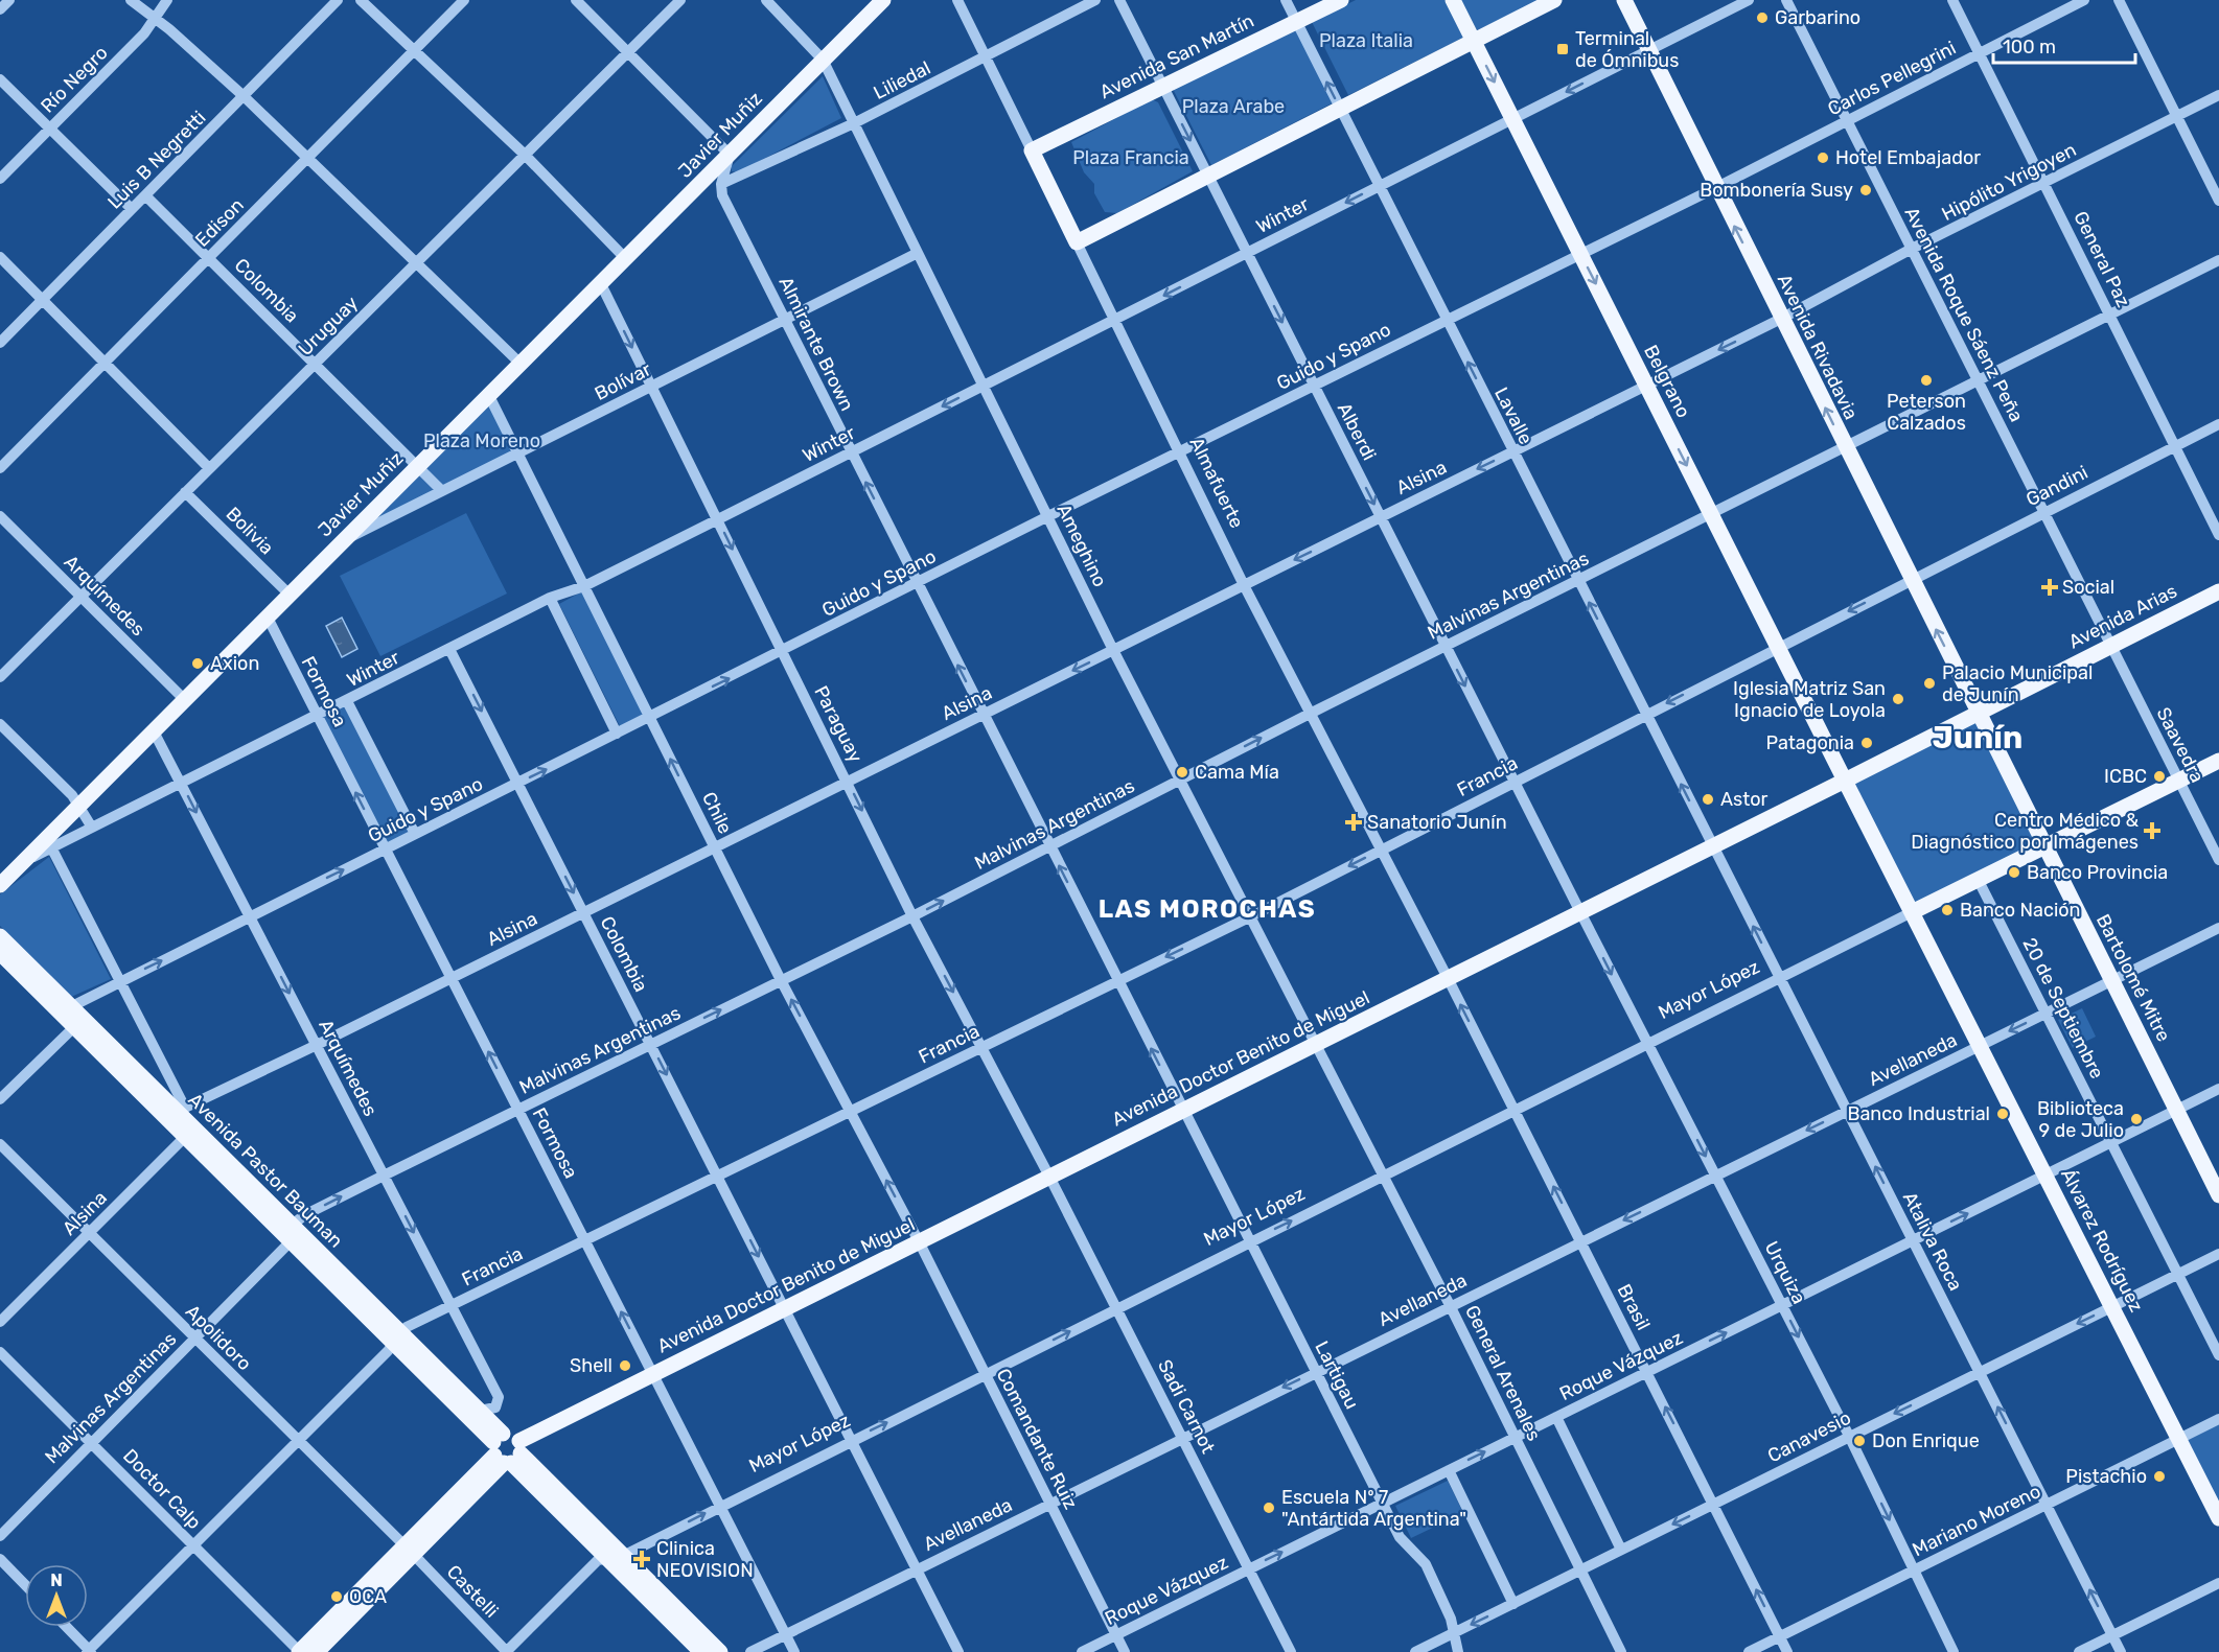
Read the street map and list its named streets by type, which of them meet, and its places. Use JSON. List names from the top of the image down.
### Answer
{
  "streets": {
    "main road": [
      "Avenida San Martín",
      "Javier Muñiz",
      "Avenida Rivadavia",
      "Belgrano",
      "Almafuerte",
      "Avenida Arias",
      "Bartolomé Mitre",
      "Mayor López",
      "Avenida Doctor Benito de Miguel",
      "Avenida Pastor Bauman",
      "Álvarez Rodríguez"
    ],
    "street": [
      "Carlos Pellegrini",
      "Río Negro",
      "Liliedal",
      "Luis B Negretti",
      "Hipólito Yrigoyen",
      "Winter",
      "Edison",
      "General Paz",
      "Colombia",
      "Avenida Roque Sáenz Peña",
      "Uruguay",
      "Almirante Brown",
      "Guido y Spano",
      "Bolívar",
      "Lavalle",
      "Alberdi",
      "Alsina",
      "Gandini",
      "Bolivia",
      "Ameghino",
      "Arquímedes",
      "Malvinas Argentinas",
      "Formosa",
      "Paraguay",
      "Saavedra",
      "Francia",
      "Chile",
      "20 de Septiembre",
      "Avellaneda",
      "Ataliva Roca",
      "Urquiza",
      "Brasil",
      "Apolidoro",
      "Roque Vázquez",
      "General Arenales",
      "Lartigau",
      "Sadi Carnot",
      "Canavesio",
      "Comandante Ruiz",
      "Doctor Calp",
      "Mariano Moreno",
      "Castelli"
    ]
  },
  "crossings": [
    ["Avenida San Martín", "Lavalle"],
    ["Avenida San Martín", "Alberdi"],
    ["Avenida San Martín", "Almafuerte"],
    ["Carlos Pellegrini", "General Paz"],
    ["Carlos Pellegrini", "Avenida Roque Sáenz Peña"],
    ["Carlos Pellegrini", "Avenida Rivadavia"],
    ["Carlos Pellegrini", "Guido y Spano"],
    ["Liliedal", "Almirante Brown"],
    ["Liliedal", "Almafuerte"],
    ["Liliedal", "Ameghino"],
    ["Javier Muñiz", "Winter"],
    ["Javier Muñiz", "Colombia"],
    ["Javier Muñiz", "Bolívar"],
    ["Javier Muñiz", "Bolivia"],
    ["Javier Muñiz", "Ameghino"],
    ["Javier Muñiz", "Arquímedes"],
    ["Javier Muñiz", "Formosa"],
    ["Javier Muñiz", "Paraguay"],
    ["Javier Muñiz", "Chile"],
    ["Luis B Negretti", "Colombia"],
    ["Hipólito Yrigoyen", "General Paz"],
    ["Hipólito Yrigoyen", "Avenida Roque Sáenz Peña"],
    ["Hipólito Yrigoyen", "Avenida Rivadavia"],
    ["Hipólito Yrigoyen", "Alsina"],
    ["Winter", "Colombia"],
    ["Winter", "Almirante Brown"],
    ["Winter", "Avenida Rivadavia"],
    ["Winter", "Belgrano"],
    ["Winter", "Lavalle"],
    ["Winter", "Alberdi"],
    ["Winter", "Almafuerte"],
    ["Winter", "Ameghino"],
    ["Winter", "Arquímedes"],
    ["Winter", "Formosa"],
    ["Winter", "Paraguay"],
    ["Winter", "Chile"],
    ["Edison", "Colombia"],
    ["General Paz", "Gandini"],
    ["General Paz", "Malvinas Argentinas"],
    ["Colombia", "Uruguay"],
    ["Colombia", "Guido y Spano"],
    ["Colombia", "Bolívar"],
    ["Colombia", "Alsina"],
    ["Colombia", "Malvinas Argentinas"],
    ["Colombia", "Francia"],
    ["Colombia", "Mayor López"],
    ["Colombia", "Avenida Doctor Benito de Miguel"],
    ["Colombia", "Avellaneda"],
    ["Avenida Roque Sáenz Peña", "Gandini"],
    ["Avenida Roque Sáenz Peña", "Malvinas Argentinas"],
    ["Avenida Roque Sáenz Peña", "Avenida Arias"],
    ["Avenida Roque Sáenz Peña", "Saavedra"],
    ["Uruguay", "Bolivia"],
    ["Uruguay", "Arquímedes"],
    ["Almirante Brown", "Guido y Spano"],
    ["Almirante Brown", "Bolívar"],
    ["Almirante Brown", "Alsina"],
    ["Almirante Brown", "Malvinas Argentinas"],
    ["Almirante Brown", "Francia"],
    ["Almirante Brown", "Avenida Doctor Benito de Miguel"],
    ["Almirante Brown", "Lartigau"],
    ["Avenida Rivadavia", "Guido y Spano"],
    ["Avenida Rivadavia", "Alsina"],
    ["Avenida Rivadavia", "Gandini"],
    ["Avenida Rivadavia", "Malvinas Argentinas"],
    ["Avenida Rivadavia", "Avenida Arias"],
    ["Avenida Rivadavia", "Francia"],
    ["Avenida Rivadavia", "Bartolomé Mitre"],
    ["Avenida Rivadavia", "Avenida Doctor Benito de Miguel"],
    ["Guido y Spano", "Belgrano"],
    ["Guido y Spano", "Lavalle"],
    ["Guido y Spano", "Alberdi"],
    ["Guido y Spano", "Almafuerte"],
    ["Guido y Spano", "Ameghino"],
    ["Guido y Spano", "Arquímedes"],
    ["Guido y Spano", "Formosa"],
    ["Guido y Spano", "Paraguay"],
    ["Guido y Spano", "Chile"],
    ["Guido y Spano", "Avenida Pastor Bauman"],
    ["Bolívar", "Ameghino"],
    ["Bolívar", "Paraguay"],
    ["Bolívar", "Chile"],
    ["Belgrano", "Alsina"],
    ["Belgrano", "Malvinas Argentinas"],
    ["Belgrano", "Francia"],
    ["Belgrano", "Avenida Doctor Benito de Miguel"],
    ["Belgrano", "Álvarez Rodríguez"],
    ["Lavalle", "Alsina"],
    ["Lavalle", "Malvinas Argentinas"],
    ["Lavalle", "Francia"],
    ["Lavalle", "Avenida Doctor Benito de Miguel"],
    ["Lavalle", "Ataliva Roca"],
    ["Alberdi", "Alsina"],
    ["Alberdi", "Malvinas Argentinas"],
    ["Alberdi", "Francia"],
    ["Alberdi", "Avenida Doctor Benito de Miguel"],
    ["Alberdi", "Urquiza"],
    ["Alsina", "Almafuerte"],
    ["Alsina", "Ameghino"],
    ["Alsina", "Arquímedes"],
    ["Alsina", "Formosa"],
    ["Alsina", "Paraguay"],
    ["Alsina", "Chile"],
    ["Alsina", "Avenida Pastor Bauman"],
    ["Alsina", "Apolidoro"],
    ["Almafuerte", "Malvinas Argentinas"],
    ["Almafuerte", "Francia"],
    ["Almafuerte", "Avenida Doctor Benito de Miguel"],
    ["Almafuerte", "Brasil"],
    ["Gandini", "Francia"],
    ["Ameghino", "Malvinas Argentinas"],
    ["Ameghino", "Francia"],
    ["Ameghino", "Avenida Doctor Benito de Miguel"],
    ["Ameghino", "General Arenales"],
    ["Arquímedes", "Malvinas Argentinas"],
    ["Arquímedes", "Francia"],
    ["Arquímedes", "Avenida Pastor Bauman"],
    ["Malvinas Argentinas", "Formosa"],
    ["Malvinas Argentinas", "Paraguay"],
    ["Malvinas Argentinas", "Chile"],
    ["Malvinas Argentinas", "Avenida Pastor Bauman"],
    ["Malvinas Argentinas", "Apolidoro"],
    ["Malvinas Argentinas", "Doctor Calp"],
    ["Avenida Arias", "Saavedra"],
    ["Avenida Arias", "Bartolomé Mitre"],
    ["Avenida Arias", "Avenida Doctor Benito de Miguel"],
    ["Formosa", "Francia"],
    ["Formosa", "Mayor López"],
    ["Formosa", "Avenida Doctor Benito de Miguel"],
    ["Formosa", "Avellaneda"],
    ["Paraguay", "Francia"],
    ["Paraguay", "Avenida Doctor Benito de Miguel"],
    ["Paraguay", "Sadi Carnot"],
    ["Saavedra", "Mayor López"],
    ["Francia", "Chile"],
    ["Francia", "Avenida Pastor Bauman"],
    ["Francia", "Apolidoro"],
    ["Francia", "Doctor Calp"],
    ["Chile", "Avenida Doctor Benito de Miguel"],
    ["Chile", "Comandante Ruiz"],
    ["Bartolomé Mitre", "Mayor López"],
    ["Bartolomé Mitre", "Avenida Doctor Benito de Miguel"],
    ["Bartolomé Mitre", "Avellaneda"],
    ["Bartolomé Mitre", "Roque Vázquez"],
    ["Mayor López", "20 de Septiembre"],
    ["Mayor López", "Álvarez Rodríguez"],
    ["Mayor López", "Ataliva Roca"],
    ["Mayor López", "Urquiza"],
    ["Mayor López", "Brasil"],
    ["Mayor López", "General Arenales"],
    ["Mayor López", "Lartigau"],
    ["Mayor López", "Sadi Carnot"],
    ["Mayor López", "Comandante Ruiz"],
    ["20 de Septiembre", "Avellaneda"],
    ["20 de Septiembre", "Roque Vázquez"],
    ["20 de Septiembre", "Canavesio"],
    ["Avenida Doctor Benito de Miguel", "Avenida Pastor Bauman"],
    ["Avenida Doctor Benito de Miguel", "Álvarez Rodríguez"],
    ["Avenida Doctor Benito de Miguel", "Ataliva Roca"],
    ["Avenida Doctor Benito de Miguel", "Urquiza"],
    ["Avenida Doctor Benito de Miguel", "Brasil"],
    ["Avenida Doctor Benito de Miguel", "Apolidoro"],
    ["Avenida Doctor Benito de Miguel", "General Arenales"],
    ["Avenida Doctor Benito de Miguel", "Lartigau"],
    ["Avenida Doctor Benito de Miguel", "Sadi Carnot"],
    ["Avenida Doctor Benito de Miguel", "Comandante Ruiz"],
    ["Avenida Doctor Benito de Miguel", "Doctor Calp"],
    ["Avenida Doctor Benito de Miguel", "Castelli"],
    ["Avellaneda", "Álvarez Rodríguez"],
    ["Avellaneda", "Ataliva Roca"],
    ["Avellaneda", "Urquiza"],
    ["Avellaneda", "Brasil"],
    ["Avellaneda", "General Arenales"],
    ["Avellaneda", "Lartigau"],
    ["Avellaneda", "Sadi Carnot"],
    ["Avellaneda", "Comandante Ruiz"],
    ["Álvarez Rodríguez", "Roque Vázquez"],
    ["Álvarez Rodríguez", "Canavesio"],
    ["Álvarez Rodríguez", "Mariano Moreno"],
    ["Ataliva Roca", "Roque Vázquez"],
    ["Ataliva Roca", "Canavesio"],
    ["Ataliva Roca", "Mariano Moreno"],
    ["Urquiza", "Roque Vázquez"],
    ["Urquiza", "Canavesio"],
    ["Urquiza", "Mariano Moreno"],
    ["Brasil", "Roque Vázquez"],
    ["Brasil", "Canavesio"],
    ["Brasil", "Mariano Moreno"],
    ["Apolidoro", "Castelli"],
    ["Roque Vázquez", "General Arenales"],
    ["Roque Vázquez", "Lartigau"],
    ["Roque Vázquez", "Sadi Carnot"],
    ["Roque Vázquez", "Comandante Ruiz"],
    ["General Arenales", "Canavesio"],
    ["Lartigau", "Canavesio"]
  ],
  "one_way": [
    "Colombia",
    "Almirante Brown",
    "Avenida Rivadavia",
    "Belgrano",
    "Lavalle",
    "Alberdi",
    "Arquímedes",
    "Paraguay",
    "Chile",
    "Ataliva Roca",
    "Urquiza",
    "Brasil",
    "Roque Vázquez",
    "Canavesio"
  ],
  "districts": ["Junín", "LAS MOROCHAS"],
  "parks": [
    "Plaza Italia",
    "Plaza Arabe",
    "Plaza Francia",
    "Plaza Moreno"
  ],
  "places": {
    "other": [
      "Garbarino",
      "Hotel Embajador",
      "Bombonería Susy",
      "Peterson Calzados",
      "Axion",
      "Palacio Municipal de Junín",
      "Iglesia Matriz San Ignacio de Loyola",
      "Patagonia",
      "Cama Mía",
      "ICBC",
      "Astor",
      "Banco Provincia",
      "Banco Nación",
      "Banco Industrial",
      "Biblioteca 9 de Julio",
      "Shell",
      "Don Enrique",
      "Pistachio",
      "Escuela Nº 7 \"Antártida Argentina\"",
      "OCA"
    ],
    "transit": ["Terminal de Ómnibus"],
    "health": [
      "Social",
      "Sanatorio Junín",
      "Centro Médico & Diagnóstico por Imágenes",
      "Clinica NEOVISION"
    ]
  },
  "scale_bar": "100 m",
  "north": "top"
}
